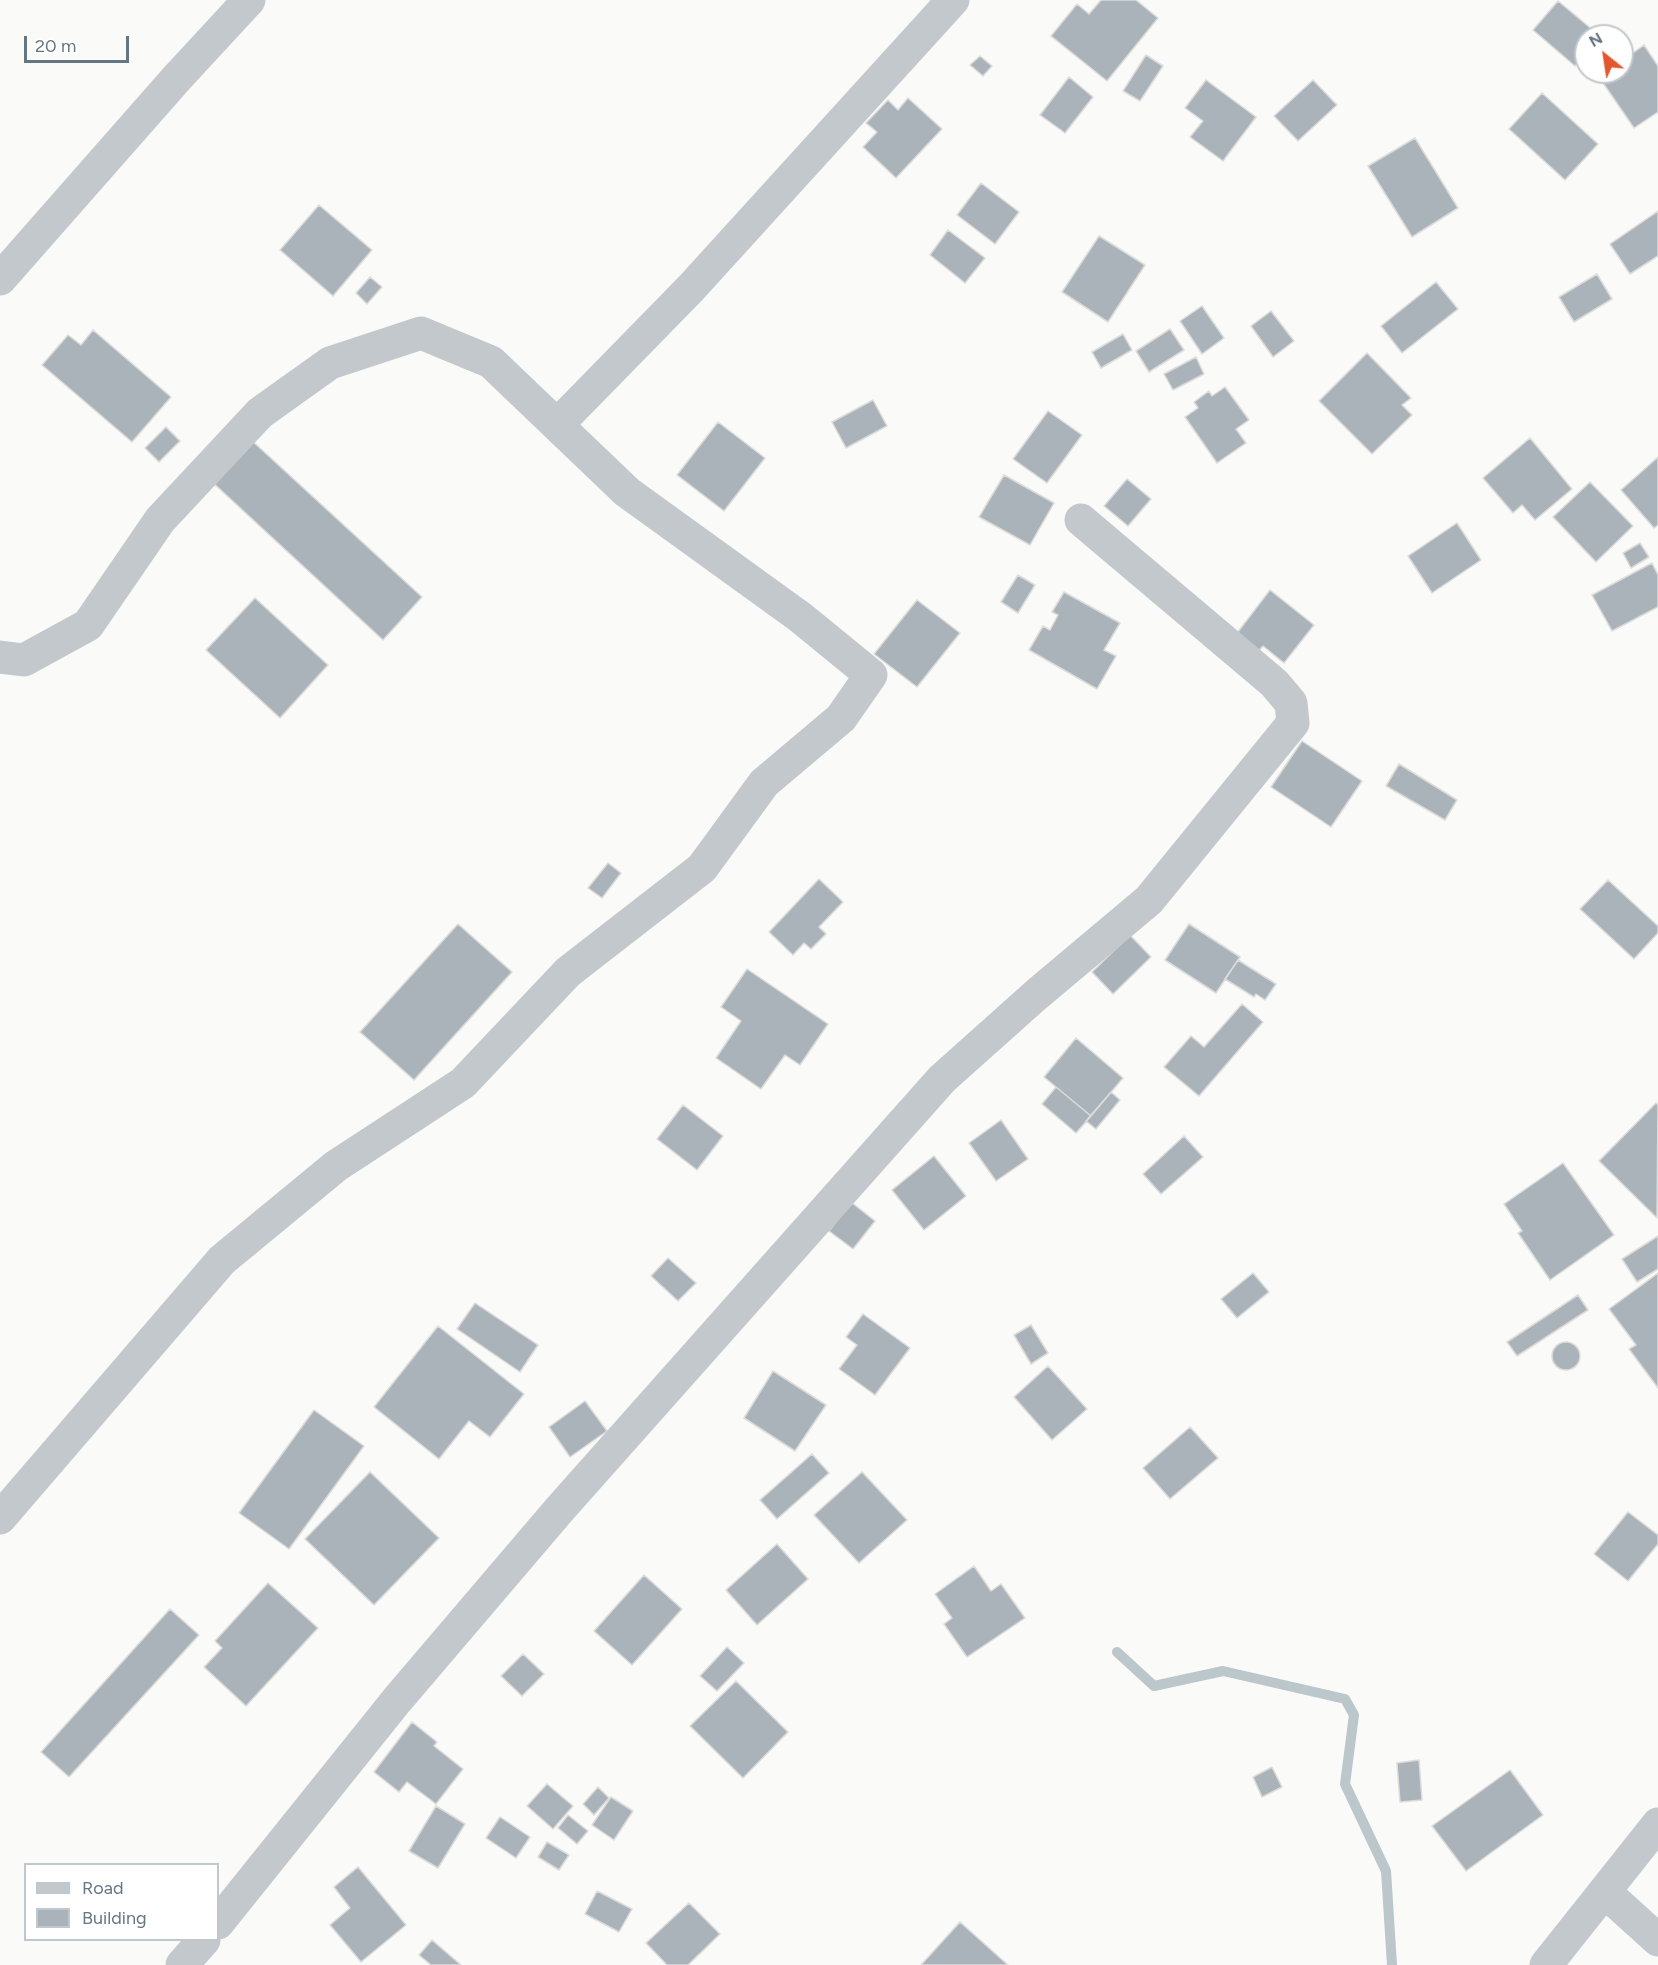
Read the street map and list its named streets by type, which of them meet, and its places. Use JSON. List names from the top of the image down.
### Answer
{
  "legend": ["Road", "Building"],
  "scale_bar": "20 m",
  "north": "top left"
}
